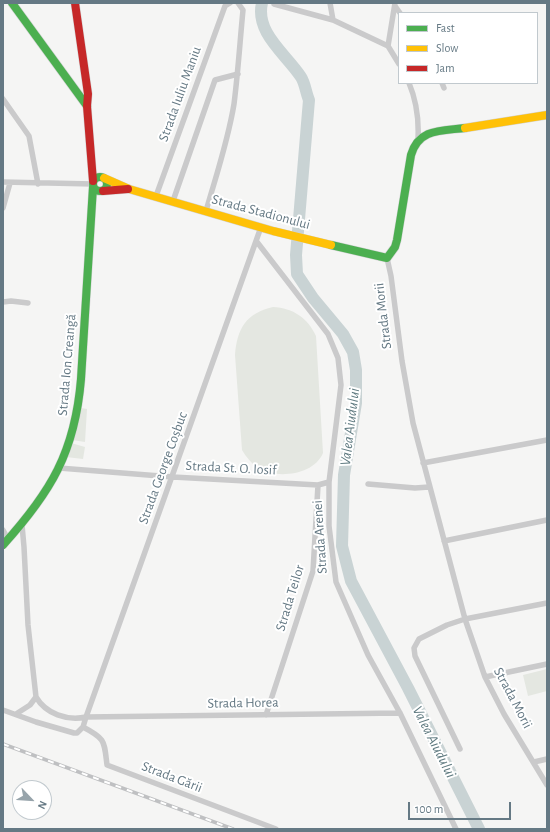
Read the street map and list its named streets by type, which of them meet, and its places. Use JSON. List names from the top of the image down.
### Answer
{
  "streets": {
    "main road": ["Strada Stadionului", "Strada Ion Creangă"],
    "street": [
      "Strada Iuliu Maniu",
      "Strada Morii",
      "Strada George Coșbuc",
      "Strada St. O. Iosif",
      "Strada Arenei",
      "Strada Teilor",
      "Strada Horea",
      "Strada Gării"
    ]
  },
  "crossings": [
    ["Strada Iuliu Maniu", "Strada Stadionului"],
    ["Strada Stadionului", "Strada Morii"],
    ["Strada Stadionului", "Strada Ion Creangă"],
    ["Strada Stadionului", "Strada George Coșbuc"],
    ["Strada Ion Creangă", "Strada St. O. Iosif"],
    ["Strada George Coșbuc", "Strada St. O. Iosif"],
    ["Strada George Coșbuc", "Strada Arenei"],
    ["Strada George Coșbuc", "Strada Horea"],
    ["Strada St. O. Iosif", "Strada Arenei"],
    ["Strada St. O. Iosif", "Strada Teilor"],
    ["Strada Arenei", "Strada Horea"],
    ["Strada Teilor", "Strada Horea"]
  ],
  "water": ["Valea Aiudului"],
  "legend": ["Fast", "Slow", "Jam"],
  "scale_bar": "100 m",
  "north": "bottom right"
}
